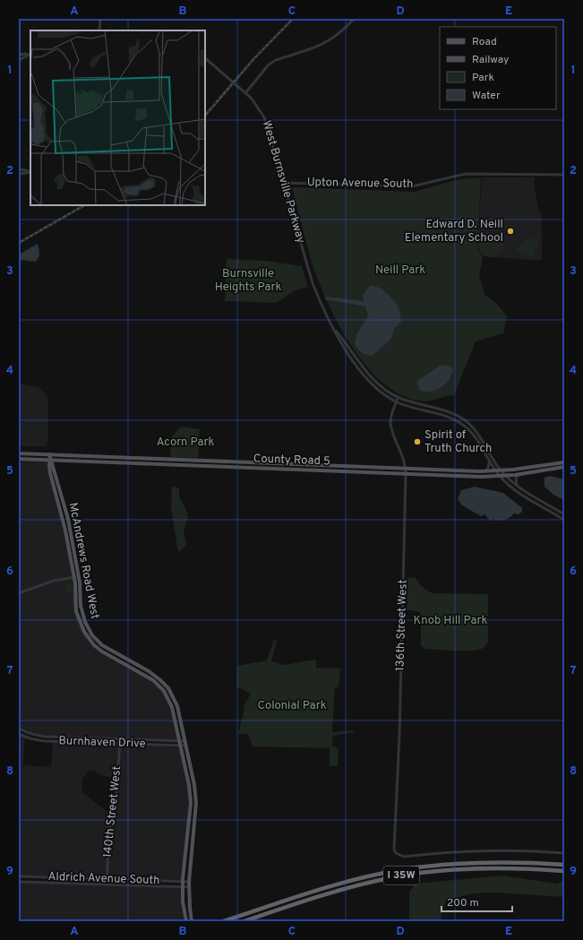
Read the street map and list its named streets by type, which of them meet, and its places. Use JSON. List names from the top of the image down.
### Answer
{
  "streets": {
    "highway": ["I 35W"],
    "main road": ["County Road 5", "McAndrews Road West"],
    "street": [
      "West Burnsville Parkway",
      "Upton Avenue South",
      "136th Street West",
      "Burnhaven Drive",
      "140th Street West",
      "Aldrich Avenue South"
    ]
  },
  "crossings": [
    ["West Burnsville Parkway", "Upton Avenue South"],
    ["West Burnsville Parkway", "County Road 5"],
    ["West Burnsville Parkway", "136th Street West"],
    ["County Road 5", "McAndrews Road West"],
    ["County Road 5", "136th Street West"],
    ["McAndrews Road West", "Burnhaven Drive"],
    ["McAndrews Road West", "Aldrich Avenue South"],
    ["Burnhaven Drive", "140th Street West"],
    ["140th Street West", "Aldrich Avenue South"]
  ],
  "parks": [
    "Neill Park",
    "Burnsville Heights Park",
    "Acorn Park",
    "Knob Hill Park",
    "Colonial Park"
  ],
  "places": ["Edward D. Neill Elementary School", "Spirit of Truth Church"],
  "legend": [
    "Road",
    "Railway",
    "Park",
    "Water"
  ],
  "scale_bar": "200 m",
  "grid": {
    "columns": [
      "A",
      "B",
      "C",
      "D",
      "E"
    ],
    "rows": [
      "1",
      "2",
      "3",
      "4",
      "5",
      "6",
      "7",
      "8",
      "9"
    ]
  }
}
